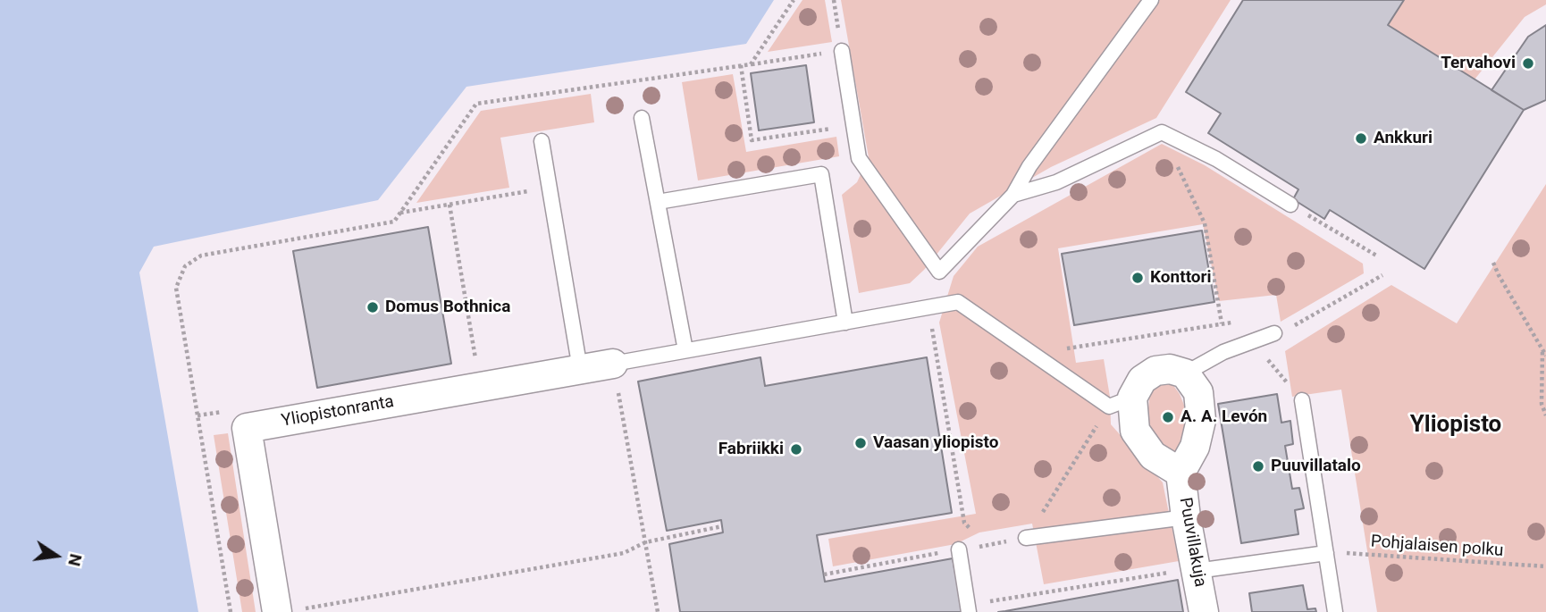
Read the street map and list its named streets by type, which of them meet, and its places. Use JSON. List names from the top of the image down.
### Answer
{
  "streets": {
    "street": ["Yliopistonranta", "Puuvillakuja"],
    "path": ["Pohjalaisen polku"]
  },
  "districts": ["Yliopisto"],
  "places": [
    "Tervahovi",
    "Ankkuri",
    "Konttori",
    "Domus Bothnica",
    "A. A. Levón",
    "Vaasan yliopisto",
    "Fabriikki",
    "Puuvillatalo"
  ],
  "north": "right"
}
